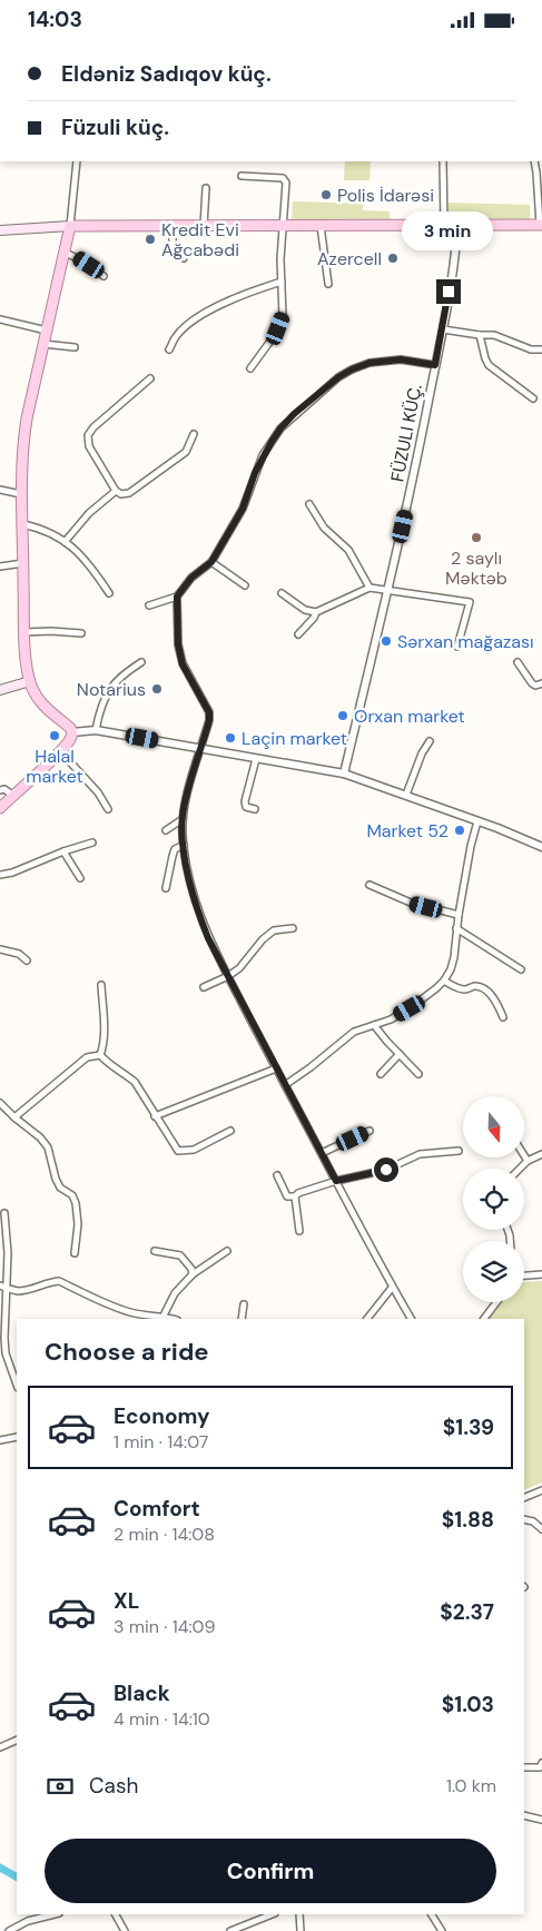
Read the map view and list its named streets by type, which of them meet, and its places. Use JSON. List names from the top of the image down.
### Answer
{
  "streets": {
    "street": ["FÜZULI KÜÇ."]
  },
  "places": [
    "Polis İdarəsi",
    "Kredit Evi Ağcabədi",
    "Azercell",
    "2 saylı Məktəb",
    "Sərxan mağazası",
    "Notarius",
    "Orxan market",
    "Halal market",
    "Laçin market",
    "Market 52"
  ],
  "north": "bottom",
  "page": {
    "status": "14:03",
    "banner": ["Eldəniz Sadıqov küç.", "Füzuli küç."],
    "bubble": "3 min",
    "heading": "Choose a ride",
    "list": [
      {
        "name": "Economy",
        "note": "1 min · 14:07",
        "value": "$1.39"
      },
      {
        "name": "Comfort",
        "note": "2 min · 14:08",
        "value": "$1.88"
      },
      {
        "name": "XL",
        "note": "3 min · 14:09",
        "value": "$2.37"
      },
      {
        "name": "Black",
        "note": "4 min · 14:10",
        "value": "$1.03"
      }
    ],
    "pay": ["Cash", "1.0 km"],
    "buttons": "Confirm"
  }
}
